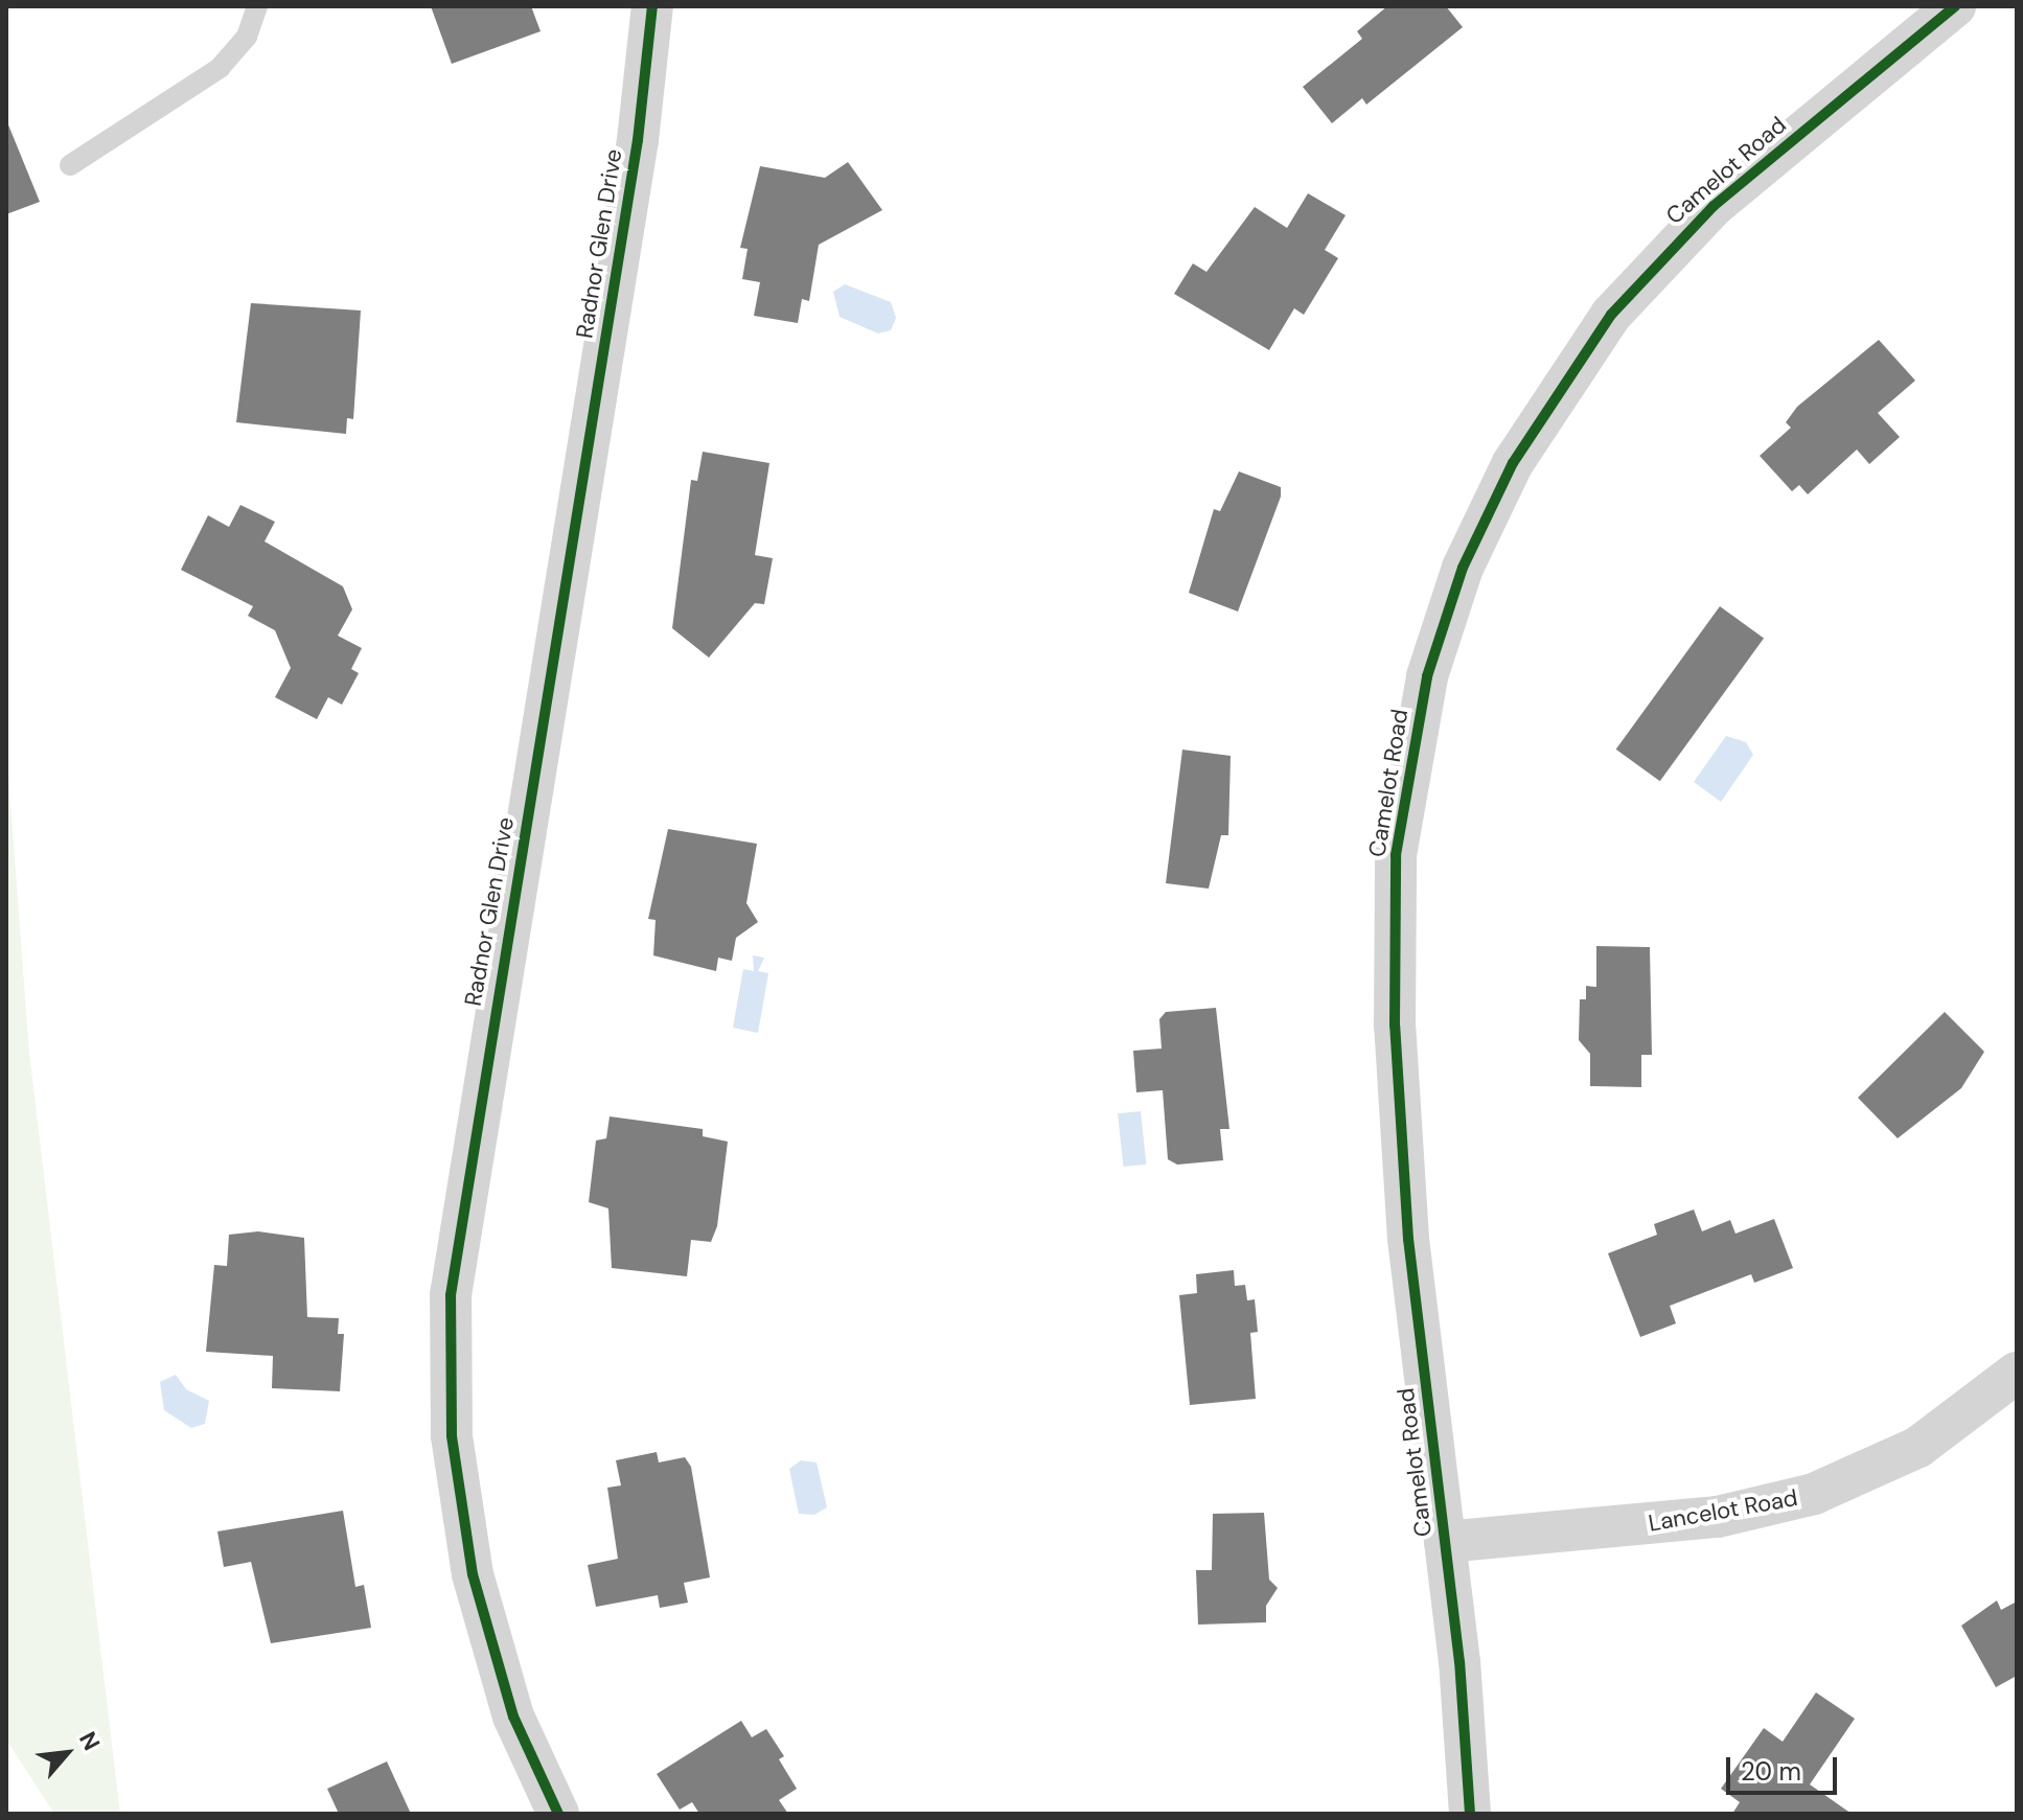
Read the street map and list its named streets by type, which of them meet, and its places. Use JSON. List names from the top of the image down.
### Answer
{
  "streets": {
    "street": ["Camelot Road", "Radnor Glen Drive", "Lancelot Road"]
  },
  "crossings": [
    ["Camelot Road", "Lancelot Road"]
  ],
  "scale_bar": "20 m",
  "north": "top right"
}
